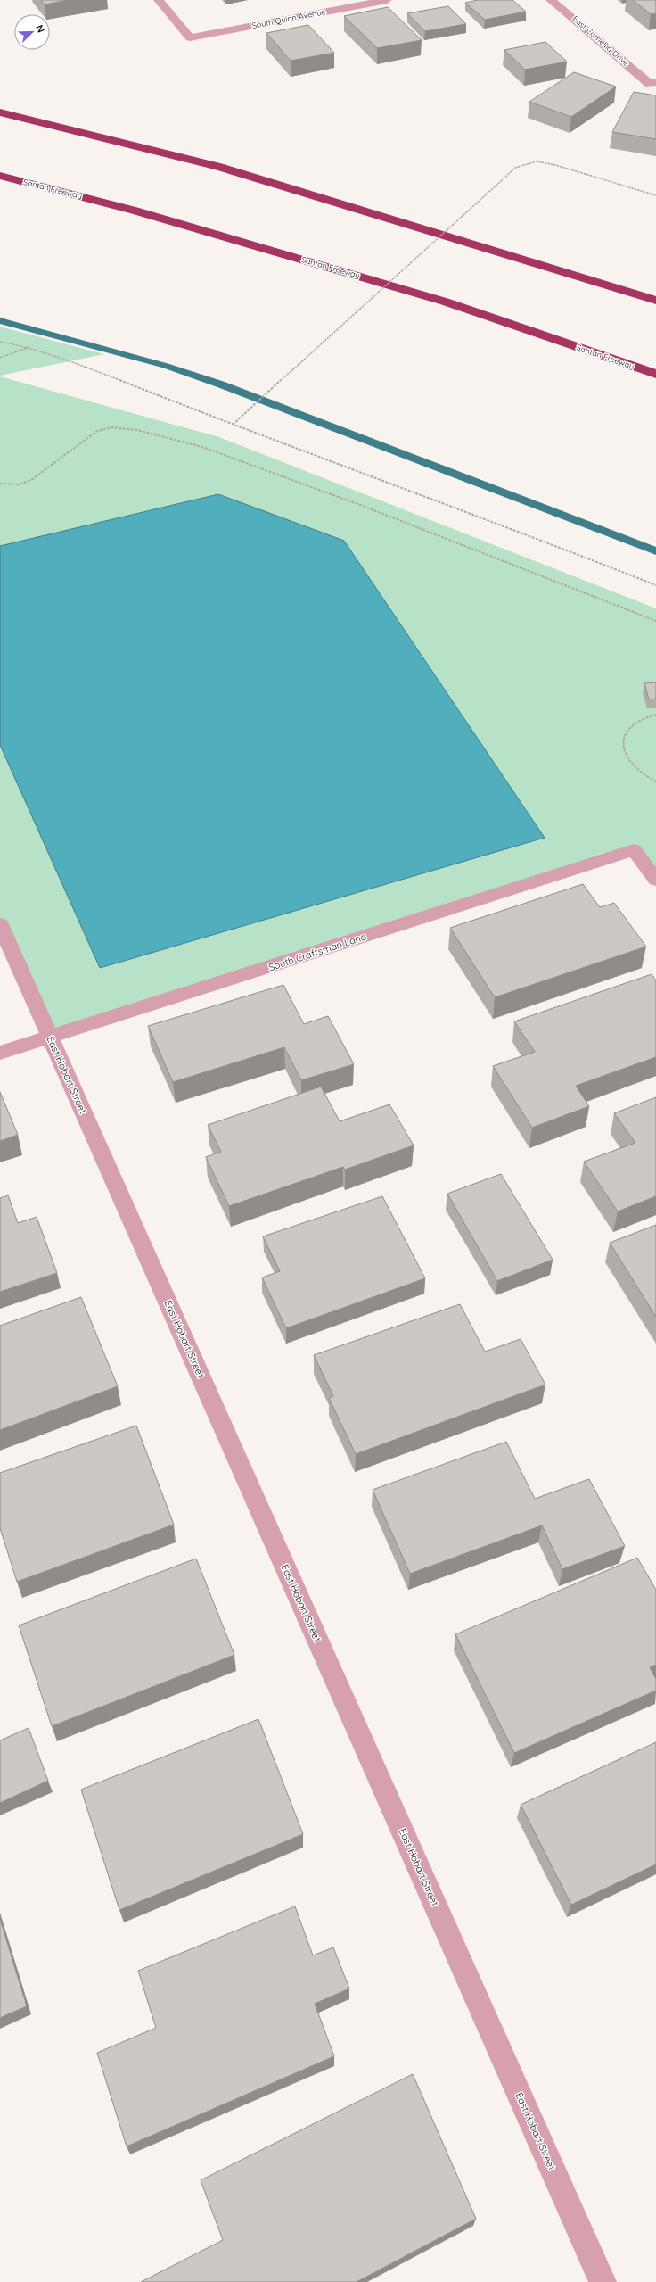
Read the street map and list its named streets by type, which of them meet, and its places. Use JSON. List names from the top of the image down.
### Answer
{
  "streets": {
    "highway": ["Santan Freeway"],
    "street": [
      "South Quinn Avenue",
      "East Camellia Drive",
      "South Craftsman Lane",
      "East Hobart Street"
    ]
  },
  "crossings": [
    ["South Craftsman Lane", "East Hobart Street"]
  ],
  "north": "top right"
}
